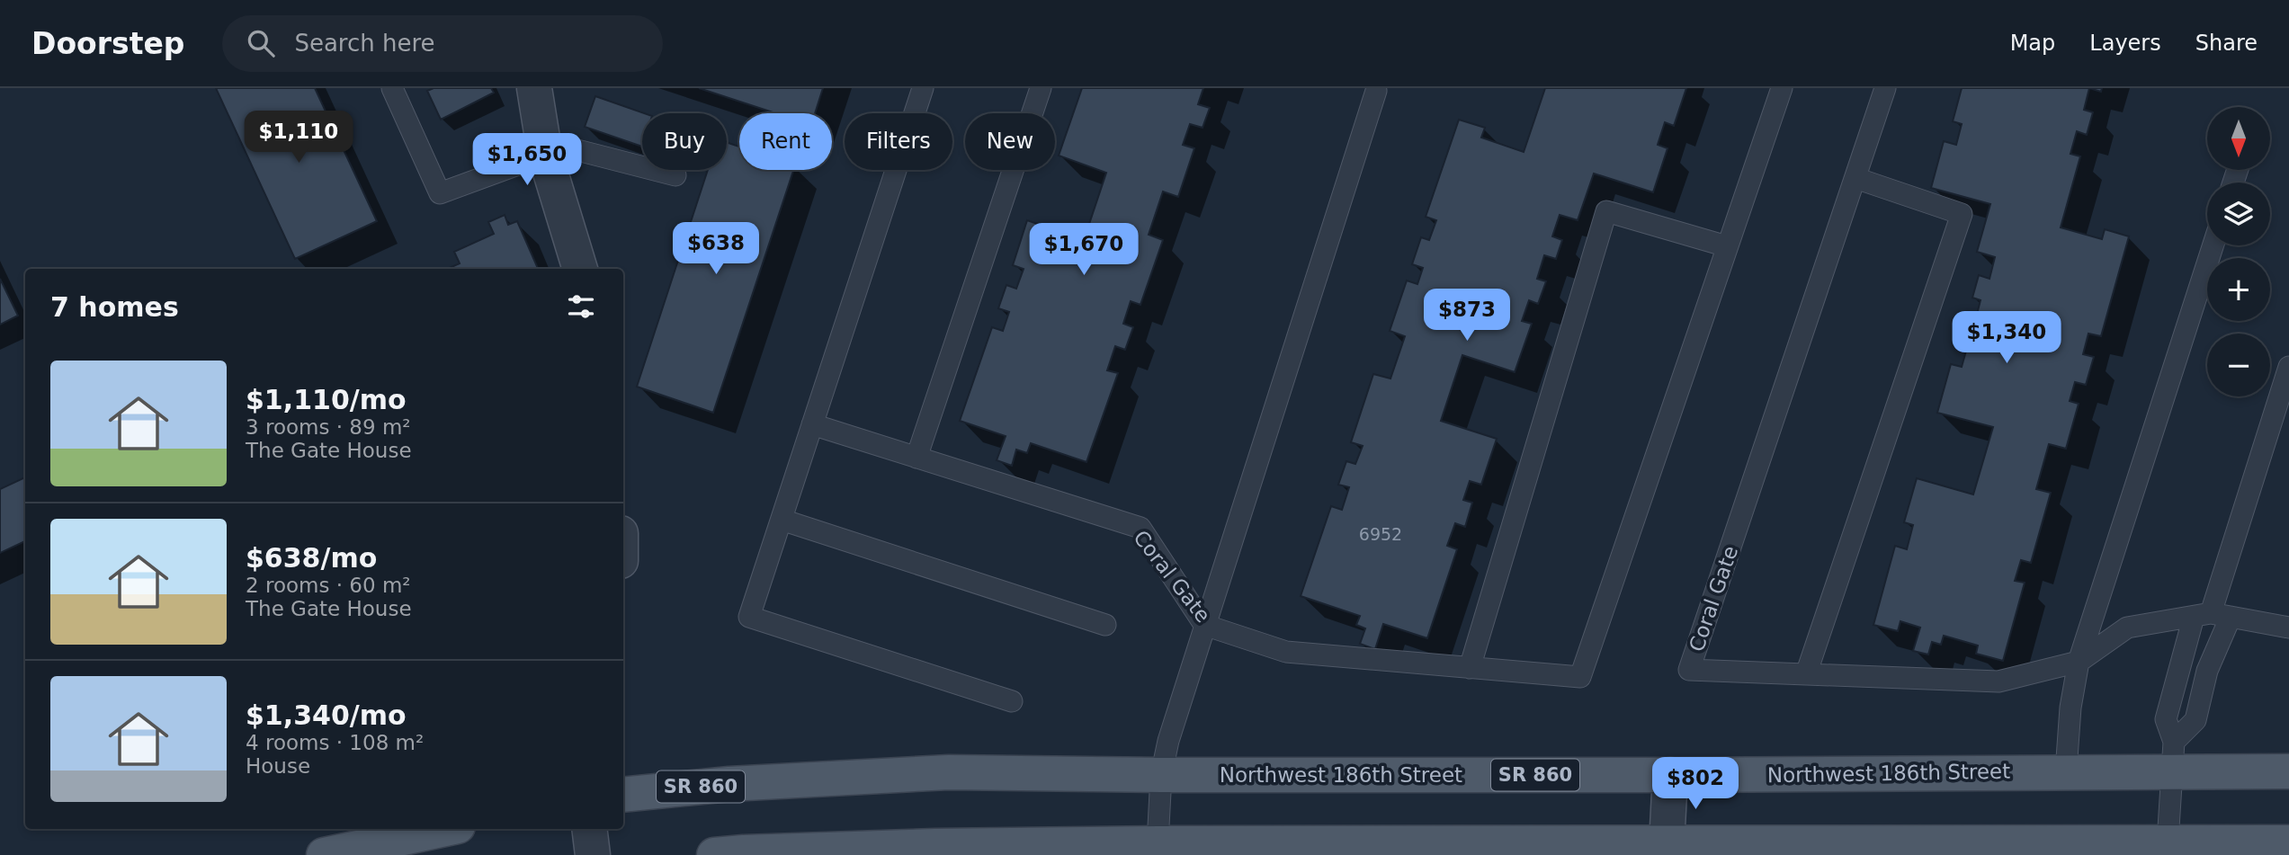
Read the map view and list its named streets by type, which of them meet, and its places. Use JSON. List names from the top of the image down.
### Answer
{
  "streets": {
    "main road": ["Northwest 186th Street", "SR 860"],
    "lane": ["Coral Gate"]
  },
  "house_numbers": ["6952"],
  "north": "bottom",
  "page": {
    "header": "Doorstep",
    "search": "Search here",
    "nav": ["Map", "Layers", "Share"],
    "map_buttons": ["+", "−"],
    "price": [
      "$1,110",
      "$1,650",
      "$638",
      "$1,670",
      "$873",
      "$1,340",
      "$802"
    ],
    "chip": [
      "Buy",
      "Rent",
      "Filters",
      "New"
    ],
    "heading": "7 homes",
    "list": [
      {
        "name": "$1,110/mo",
        "note": "3 rooms · 89 m² · The Gate House"
      },
      {
        "name": "$638/mo",
        "note": "2 rooms · 60 m² · The Gate House"
      },
      {
        "name": "$1,340/mo",
        "note": "4 rooms · 108 m² · House"
      }
    ]
  }
}
